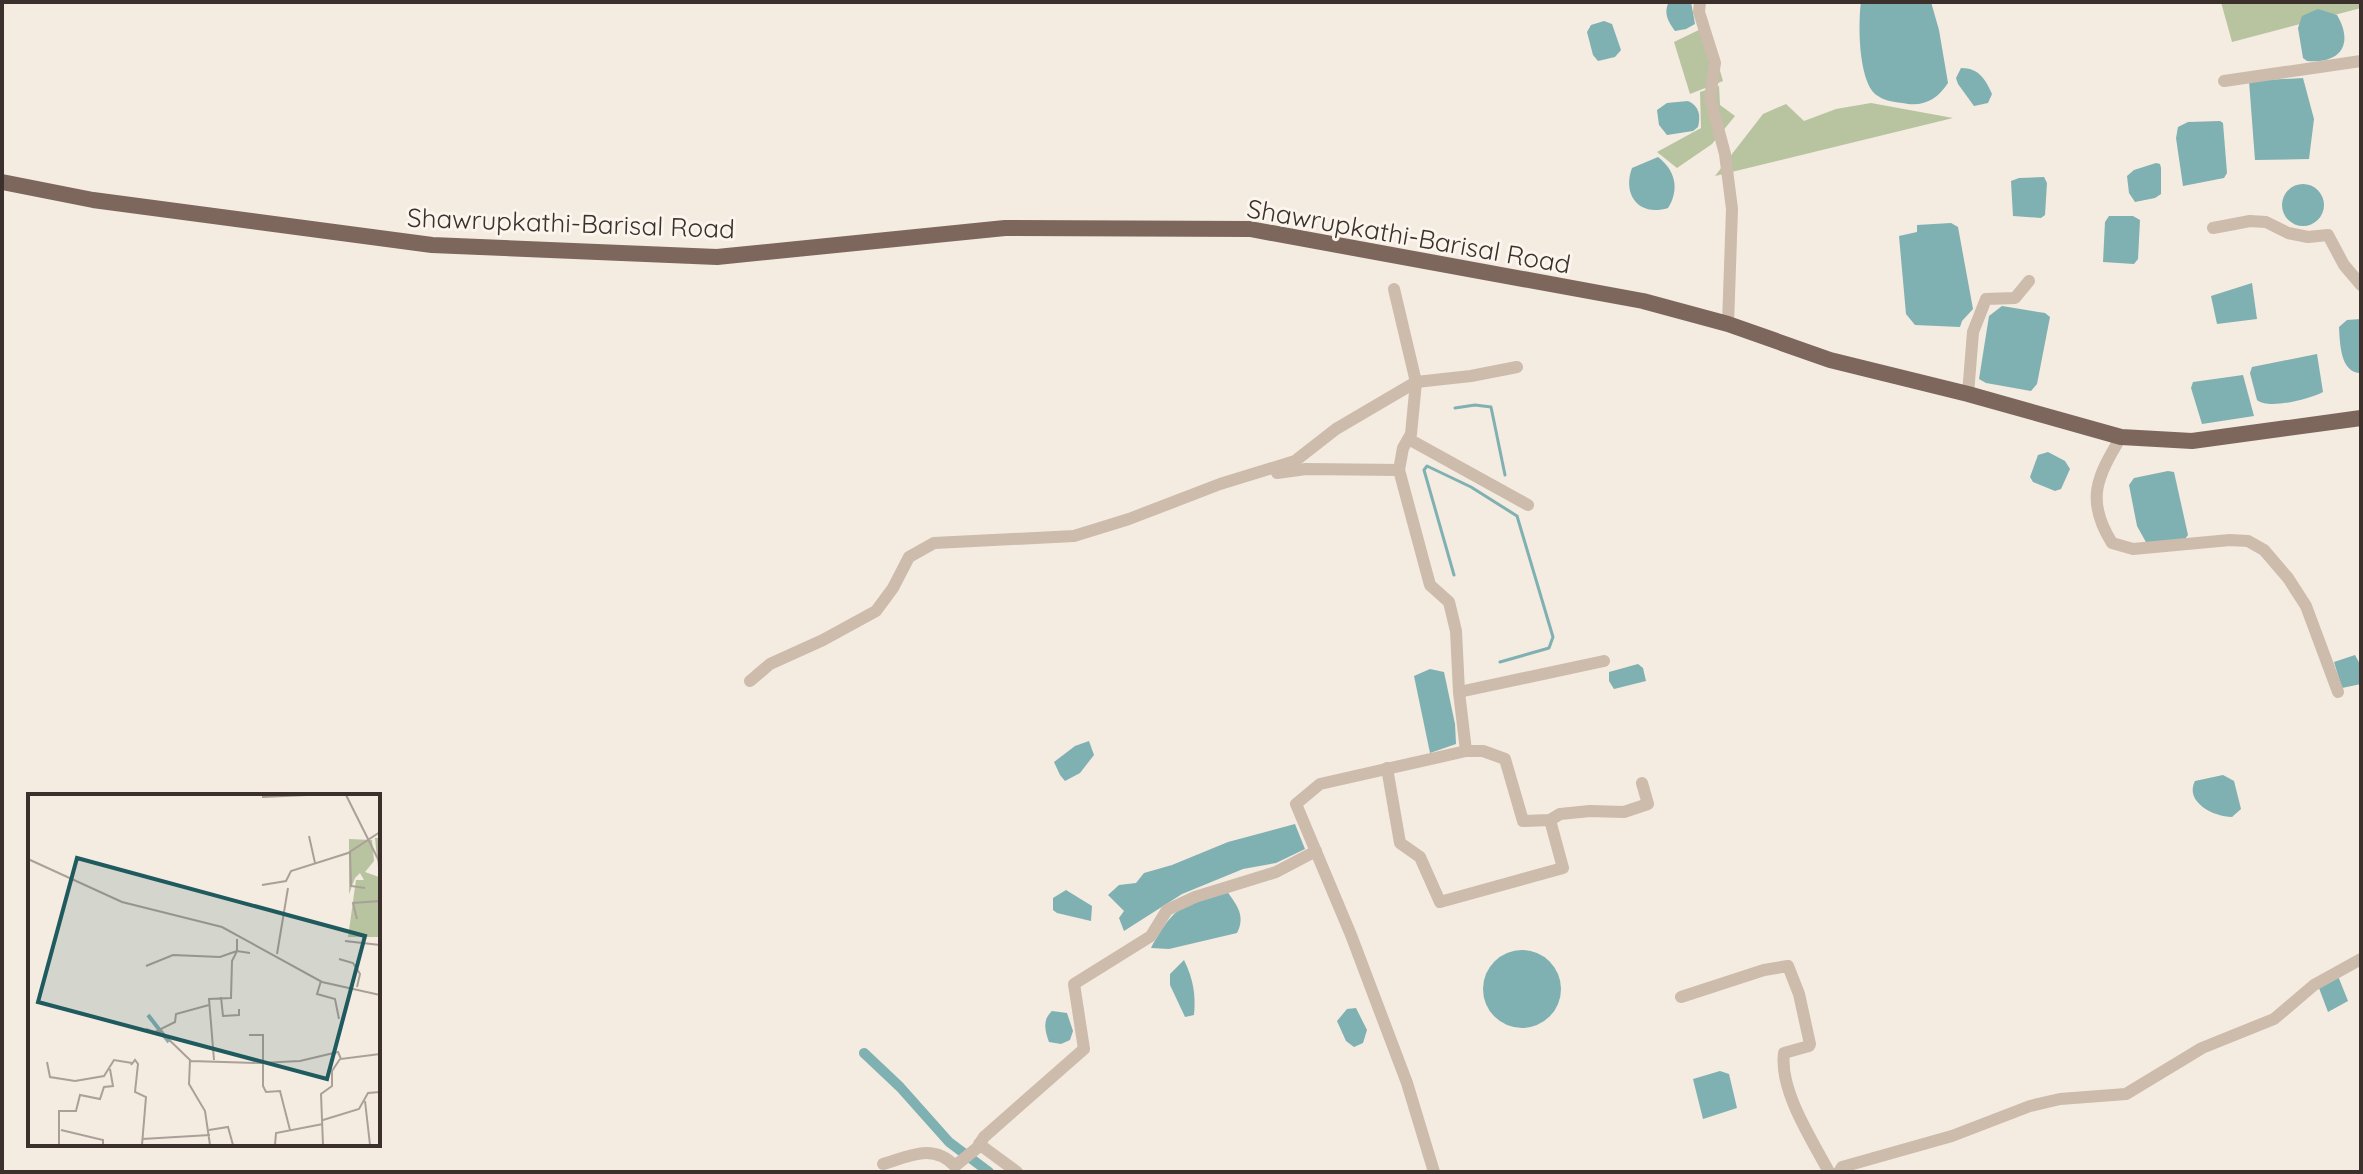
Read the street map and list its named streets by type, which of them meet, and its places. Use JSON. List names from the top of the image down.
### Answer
{
  "streets": {
    "main road": ["Shawrupkathi-Barisal Road"]
  }
}
